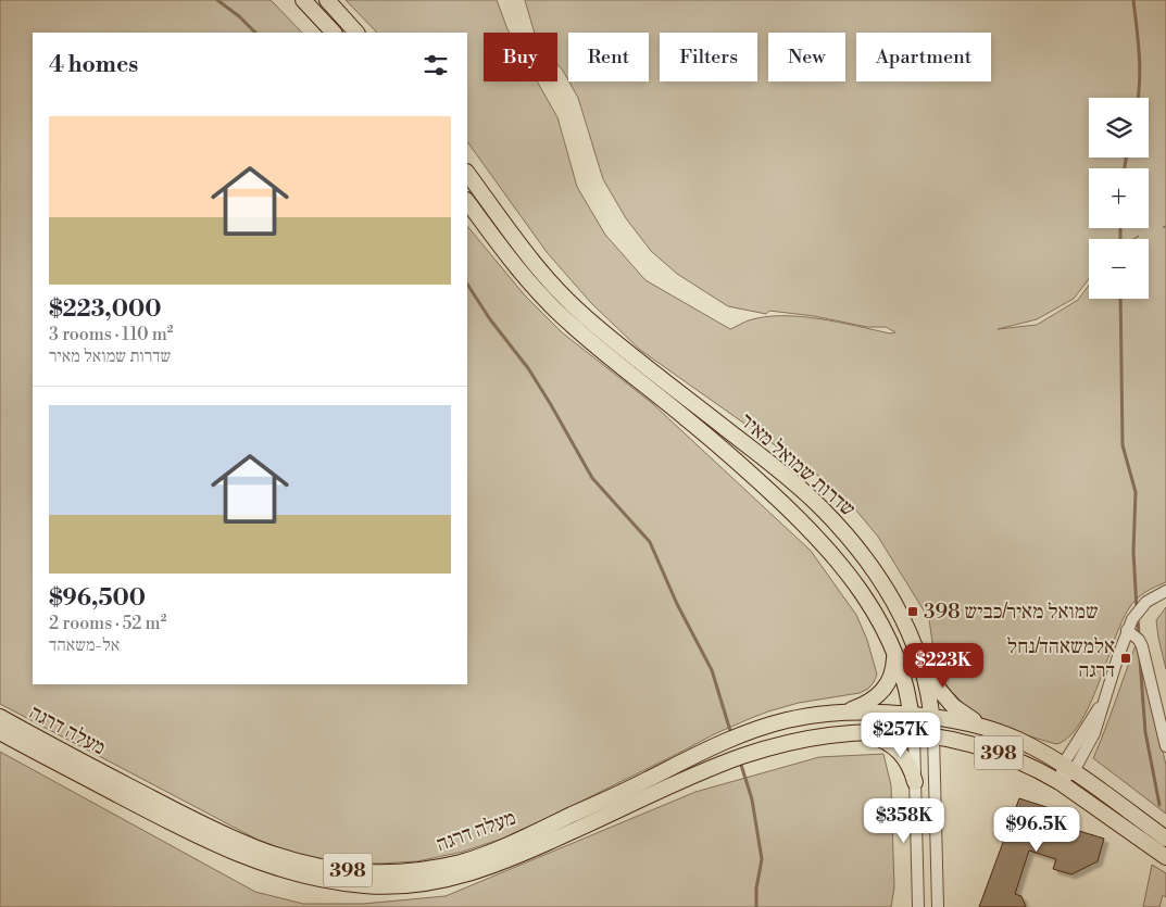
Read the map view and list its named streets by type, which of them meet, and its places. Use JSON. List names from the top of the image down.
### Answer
{
  "streets": {
    "main road": ["שדרות שמואל מאיר", "מעלה דרגה", "398"]
  },
  "crossings": [
    ["שדרות שמואל מאיר", "מעלה דרגה"],
    ["שדרות שמואל מאיר", "398"],
    ["מעלה דרגה", "398"]
  ],
  "places": {
    "transit": ["שמואל מאיר/כביש 398", "אלמשאהד/נחל דרגה"]
  },
  "page": {
    "chip": [
      "Buy",
      "Rent",
      "Filters",
      "New",
      "Apartment"
    ],
    "heading": "4 homes",
    "map_buttons": ["+", "−"],
    "list": [
      {
        "name": "$223,000",
        "note": "3 rooms · 110 m² · שדרות שמואל מאיר"
      },
      {
        "name": "$96,500",
        "note": "2 rooms · 52 m² · אל-משאהד"
      }
    ],
    "price": [
      "$223K",
      "$257K",
      "$358K",
      "$96.5K"
    ]
  }
}
